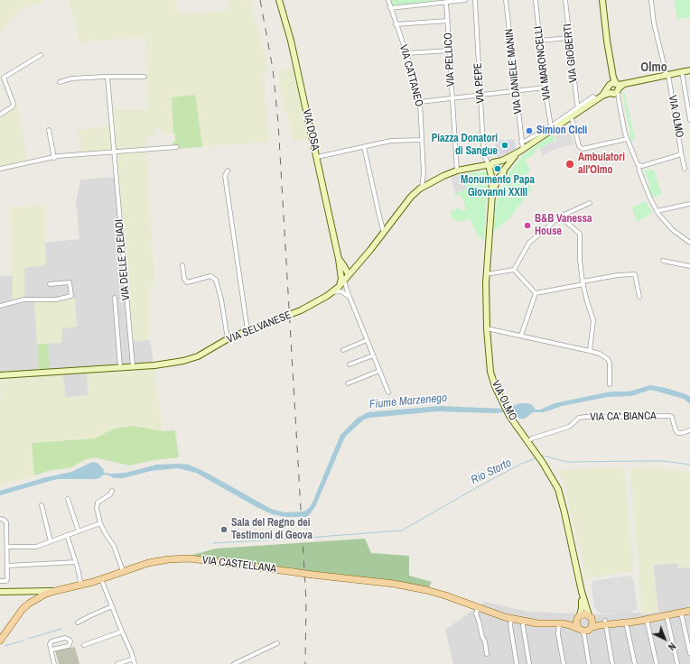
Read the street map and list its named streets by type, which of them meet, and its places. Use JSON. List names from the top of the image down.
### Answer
{
  "streets": {
    "main road": ["VIA CASTELLANA"],
    "street": [
      "VIA GIOBERTI",
      "VIA PELLICO",
      "VIA MARONCELLI",
      "VIA DANIELE MANIN",
      "VIA CATTANEO",
      "VIA PEPE",
      "VIA OLMO",
      "VIA DOSA",
      "VIA DELLE PLEIADI",
      "VIA SELVANESE",
      "VIA CA' BIANCA"
    ]
  },
  "crossings": [
    ["VIA GIOBERTI", "VIA OLMO"],
    ["VIA PELLICO", "VIA MARONCELLI"],
    ["VIA PELLICO", "VIA DANIELE MANIN"],
    ["VIA PELLICO", "VIA CATTANEO"],
    ["VIA PELLICO", "VIA PEPE"],
    ["VIA PELLICO", "VIA SELVANESE"],
    ["VIA MARONCELLI", "VIA OLMO"],
    ["VIA DANIELE MANIN", "VIA OLMO"],
    ["VIA CATTANEO", "VIA SELVANESE"],
    ["VIA PEPE", "VIA OLMO"],
    ["VIA PEPE", "VIA SELVANESE"],
    ["VIA OLMO", "VIA SELVANESE"],
    ["VIA OLMO", "VIA CA' BIANCA"],
    ["VIA DELLE PLEIADI", "VIA SELVANESE"]
  ],
  "districts": ["Olmo"],
  "water": ["Fiume Marzenego", "Rio Storto"],
  "places": [
    "Simion Cicli",
    "Piazza Donatori di Sangue",
    "Ambulatori all'Olmo",
    "Monumento Papa Giovanni XXIII",
    "B&B Vanessa House",
    "Sala del Regno dei Testimoni di Geova"
  ],
  "north": "bottom right"
}
